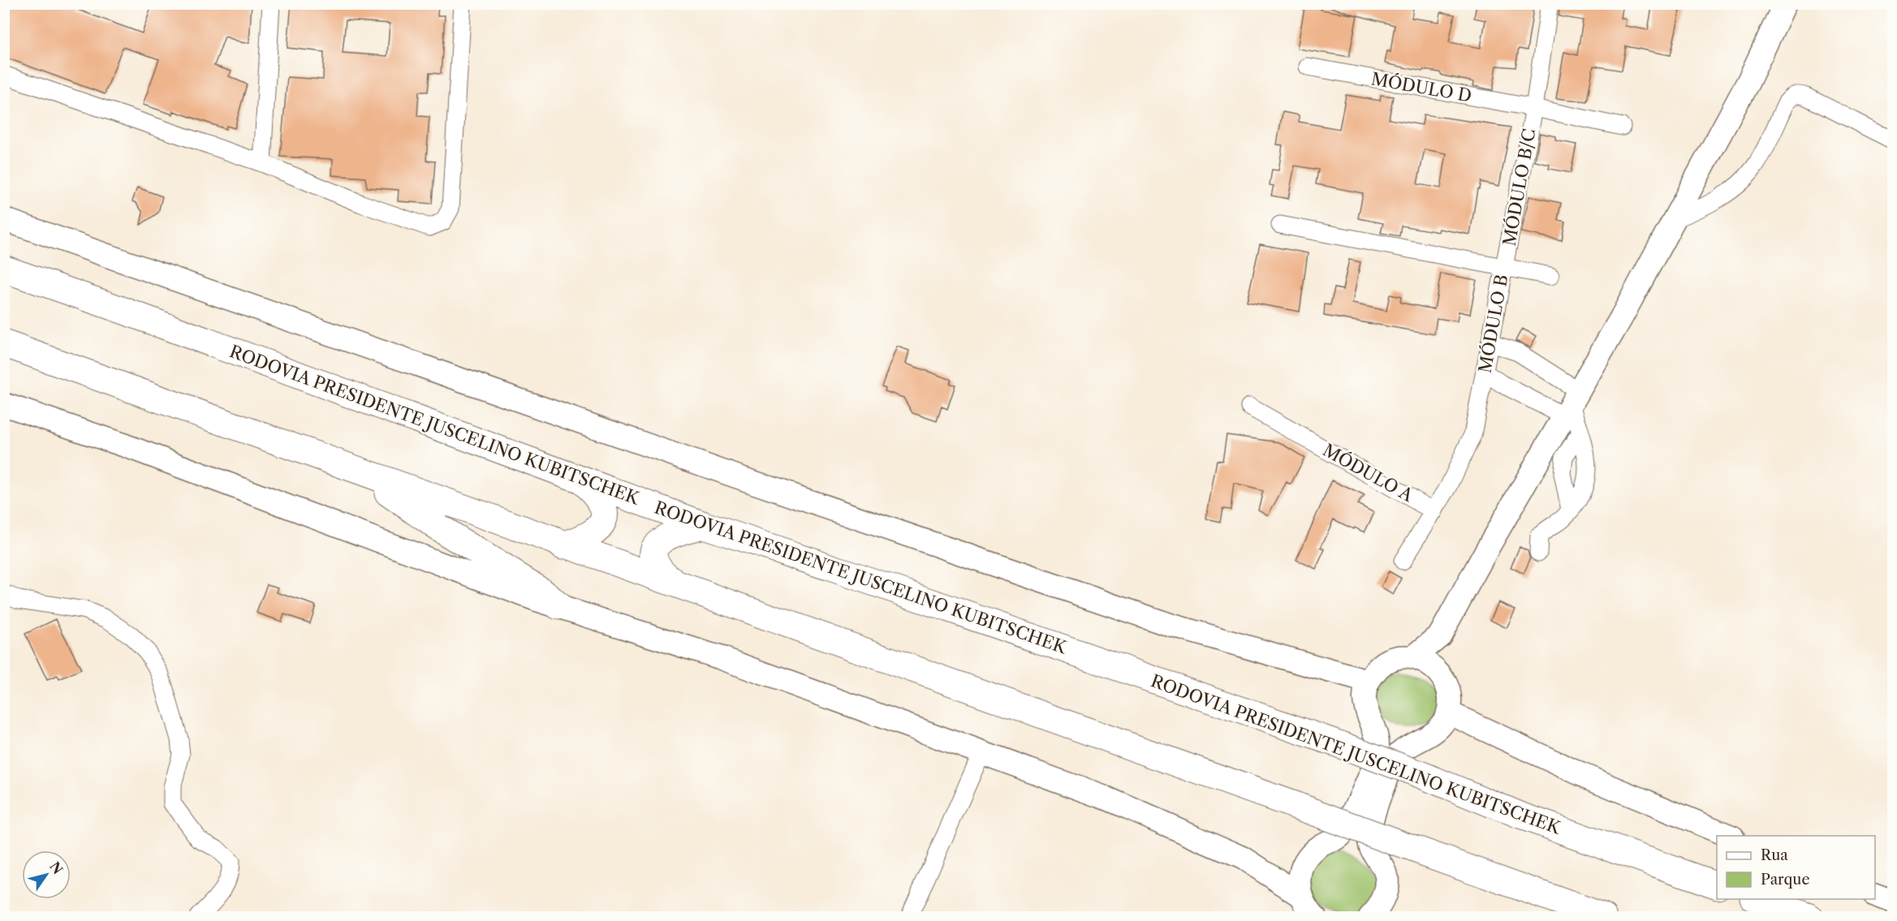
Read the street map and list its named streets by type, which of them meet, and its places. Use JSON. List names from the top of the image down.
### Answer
{
  "streets": {
    "highway": ["RODOVIA PRESIDENTE JUSCELINO KUBITSCHEK"],
    "street": [
      "MÓDULO D",
      "MÓDULO B/C",
      "MÓDULO B",
      "MÓDULO A"
    ]
  },
  "crossings": [
    ["MÓDULO D", "MÓDULO B/C"],
    ["MÓDULO B/C", "MÓDULO B"],
    ["MÓDULO B", "MÓDULO A"]
  ],
  "legend": ["Rua", "Parque"],
  "north": "top right"
}
